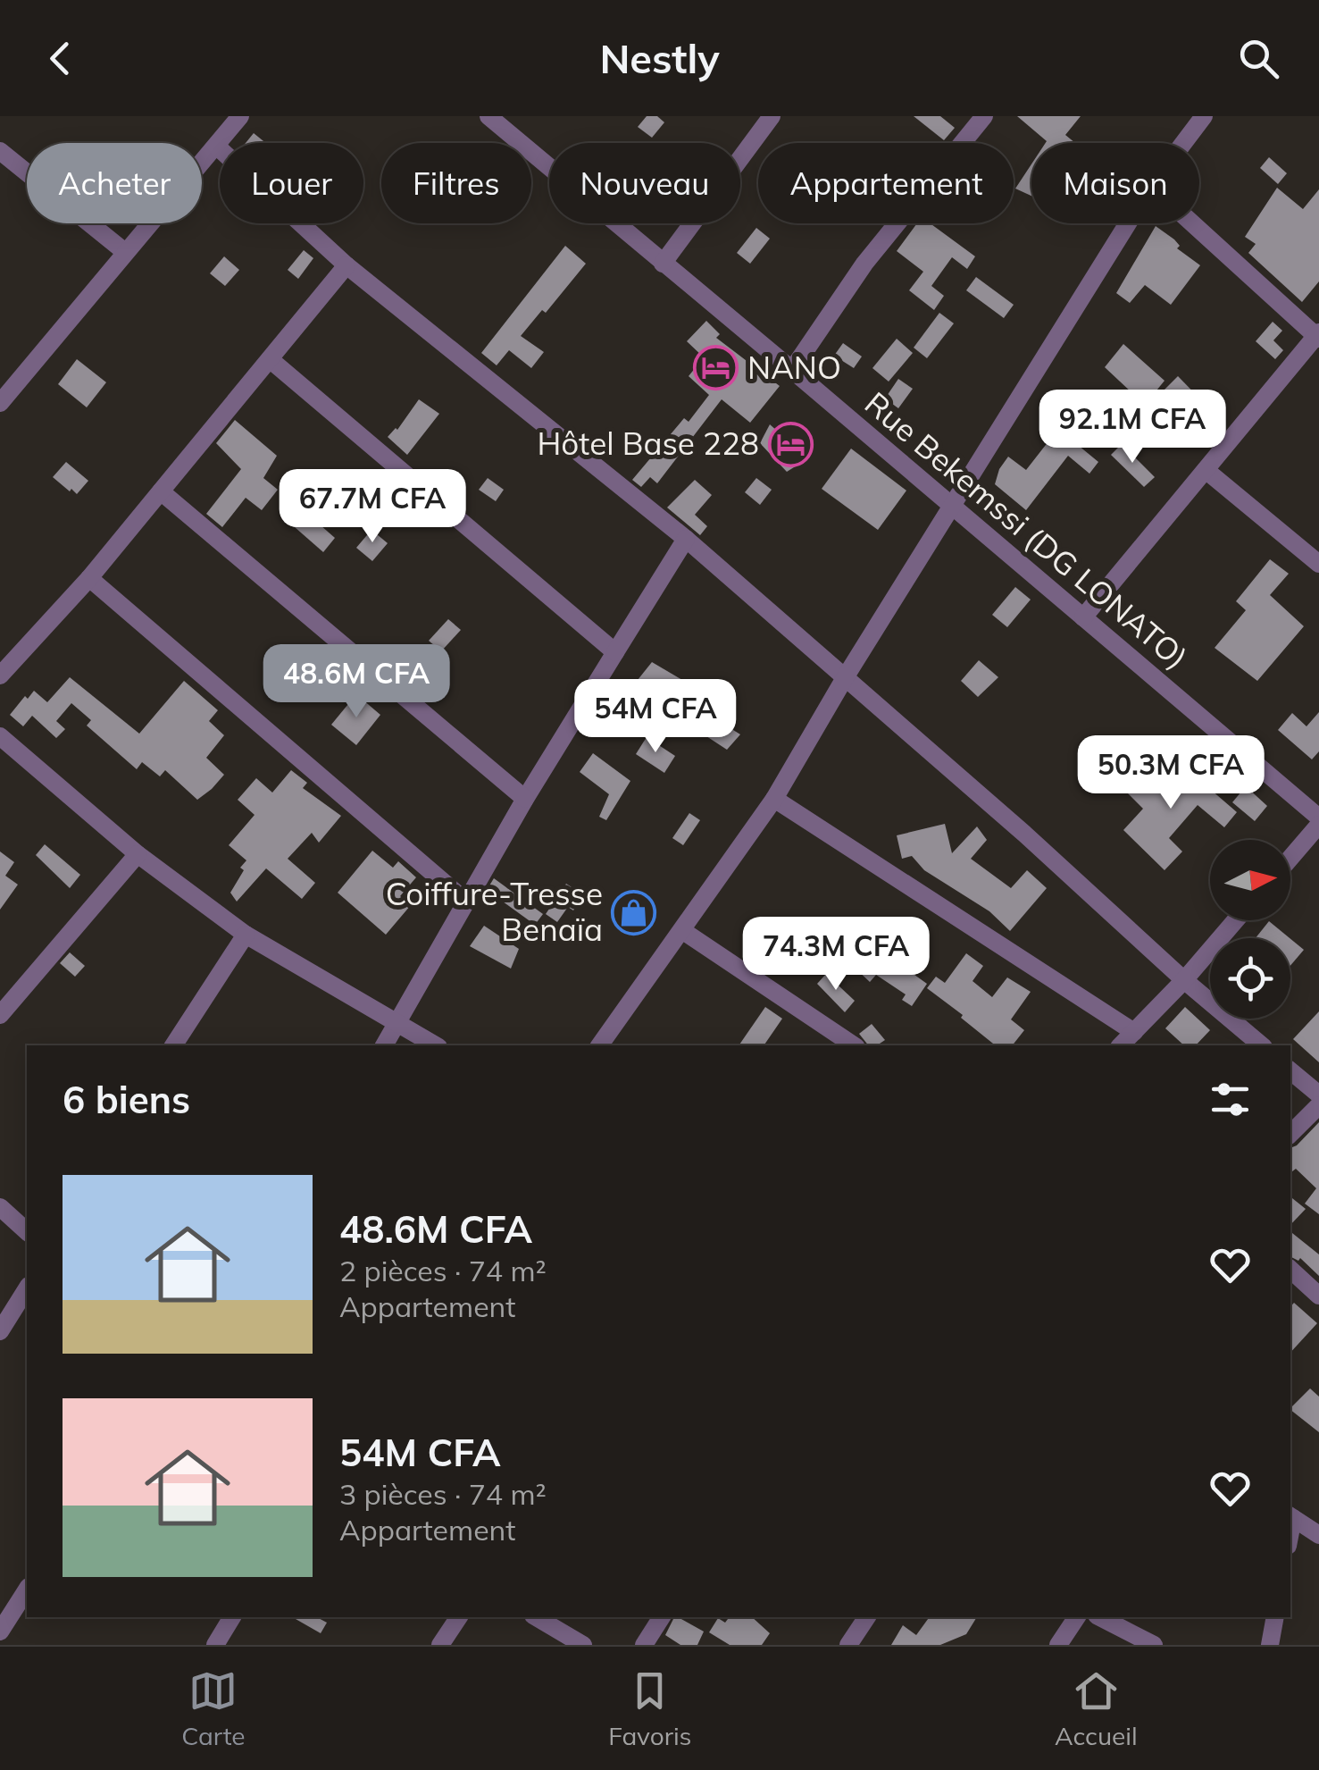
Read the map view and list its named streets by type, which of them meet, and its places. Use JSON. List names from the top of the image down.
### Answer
{
  "streets": {
    "street": ["Rue Bekemssi (DG LONATO)"]
  },
  "places": {
    "hotel": ["NANO", "Hôtel Base 228"],
    "shop": ["Coiffure-Tresse Benaïa"]
  },
  "north": "right",
  "page": {
    "header": "Nestly",
    "chip": [
      "Acheter",
      "Louer",
      "Filtres",
      "Nouveau",
      "Appartement",
      "Maison"
    ],
    "price": [
      "92.1M CFA",
      "67.7M CFA",
      "48.6M CFA",
      "54M CFA",
      "50.3M CFA",
      "74.3M CFA"
    ],
    "heading": "6 biens",
    "list": [
      {
        "name": "48.6M CFA",
        "note": "2 pièces · 74 m² · Appartement"
      },
      {
        "name": "54M CFA",
        "note": "3 pièces · 74 m² · Appartement"
      }
    ],
    "tabs": ["Carte", "Favoris", "Accueil"]
  }
}
